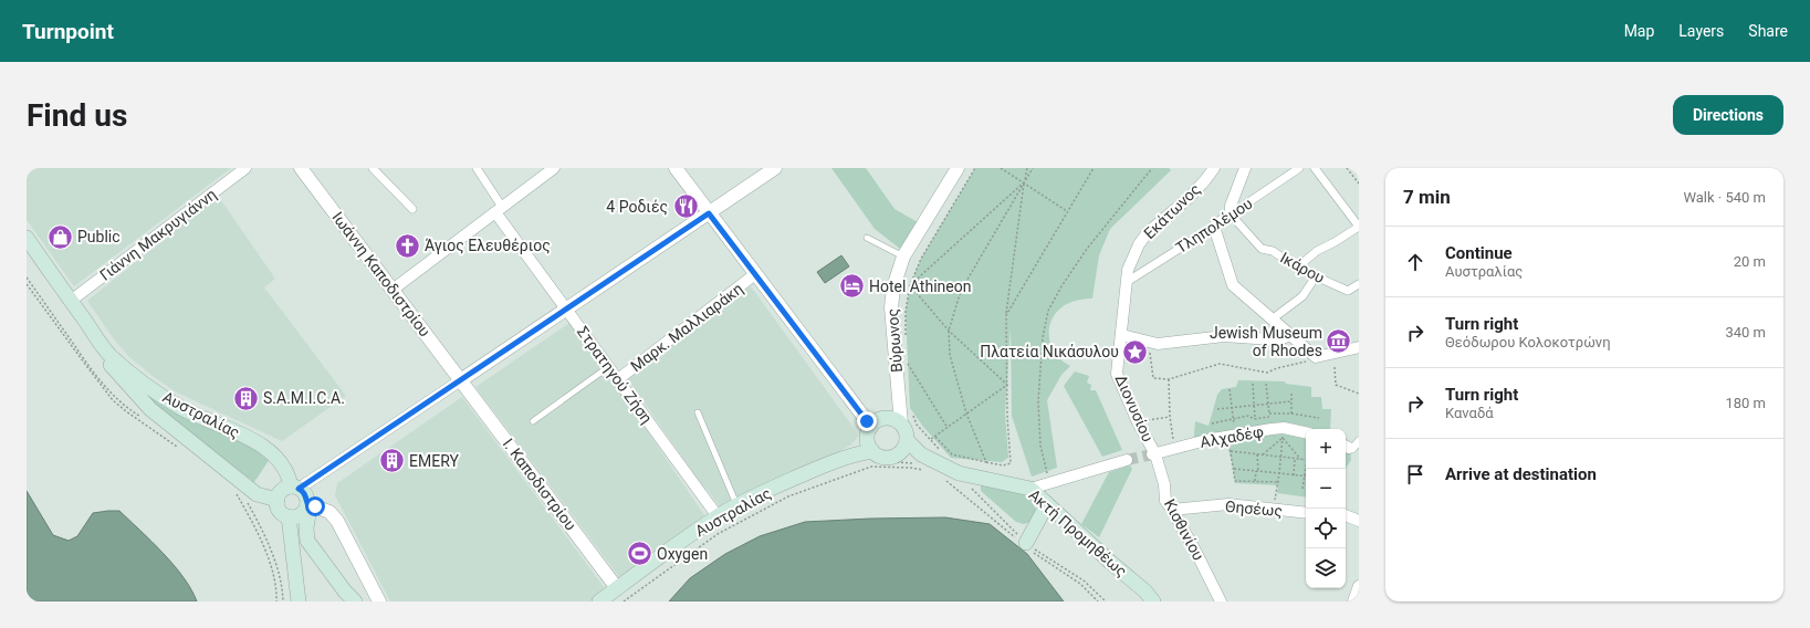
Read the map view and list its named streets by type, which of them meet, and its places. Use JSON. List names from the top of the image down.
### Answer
{
  "streets": {
    "main road": ["Αυστραλίας", "Ακτή Προμηθέως"],
    "street": [
      "Εκάτωνος",
      "Τληπολέμου",
      "Γιάννη Μακρυγιάννη",
      "Ικάρου",
      "Ιωάννη Καποδιστρίου",
      "Μαρκ. Μαλλιαράκη",
      "Βύρωνος",
      "Στρατηγού Ζήση",
      "Διονυσίου",
      "Αλχαδέφ",
      "Ι. Καποδιστρίου",
      "Θησέως",
      "Κισθινίου"
    ]
  },
  "crossings": [
    ["Εκάτωνος", "Τληπολέμου"],
    ["Εκάτωνος", "Διονυσίου"],
    ["Τληπολέμου", "Ικάρου"],
    ["Γιάννη Μακρυγιάννη", "Αυστραλίας"],
    ["Ιωάννη Καποδιστρίου", "Ι. Καποδιστρίου"],
    ["Μαρκ. Μαλλιαράκη", "Στρατηγού Ζήση"],
    ["Στρατηγού Ζήση", "Αυστραλίας"],
    ["Διονυσίου", "Αλχαδέφ"],
    ["Διονυσίου", "Κισθινίου"],
    ["Αυστραλίας", "Ι. Καποδιστρίου"],
    ["Αλχαδέφ", "Κισθινίου"],
    ["Θησέως", "Κισθινίου"]
  ],
  "places": {
    "restaurant": ["4 Ροδιές"],
    "shop": ["Public"],
    "church": ["Άγιος Ελευθέριος"],
    "hotel": ["Hotel Athineon"],
    "museum": ["Jewish Museum of Rhodes"],
    "place": ["Πλατεία Νικάσυλου"],
    "building": ["S.A.M.I.C.A.", "EMERY"],
    "sports": ["Oxygen"]
  },
  "page": {
    "header": "Turnpoint",
    "nav": ["Map", "Layers", "Share"],
    "buttons": "Directions",
    "title": "Find us",
    "heading": ["7 min", "Walk · 540 m"],
    "list": [
      ["Continue", "Αυστραλίας", "20 m"],
      ["Turn right", "Θεόδωρου Κολοκοτρώνη", "340 m"],
      ["Turn right", "Καναδά", "180 m"],
      "Arrive at destination"
    ],
    "map_buttons": ["+", "−"]
  }
}
